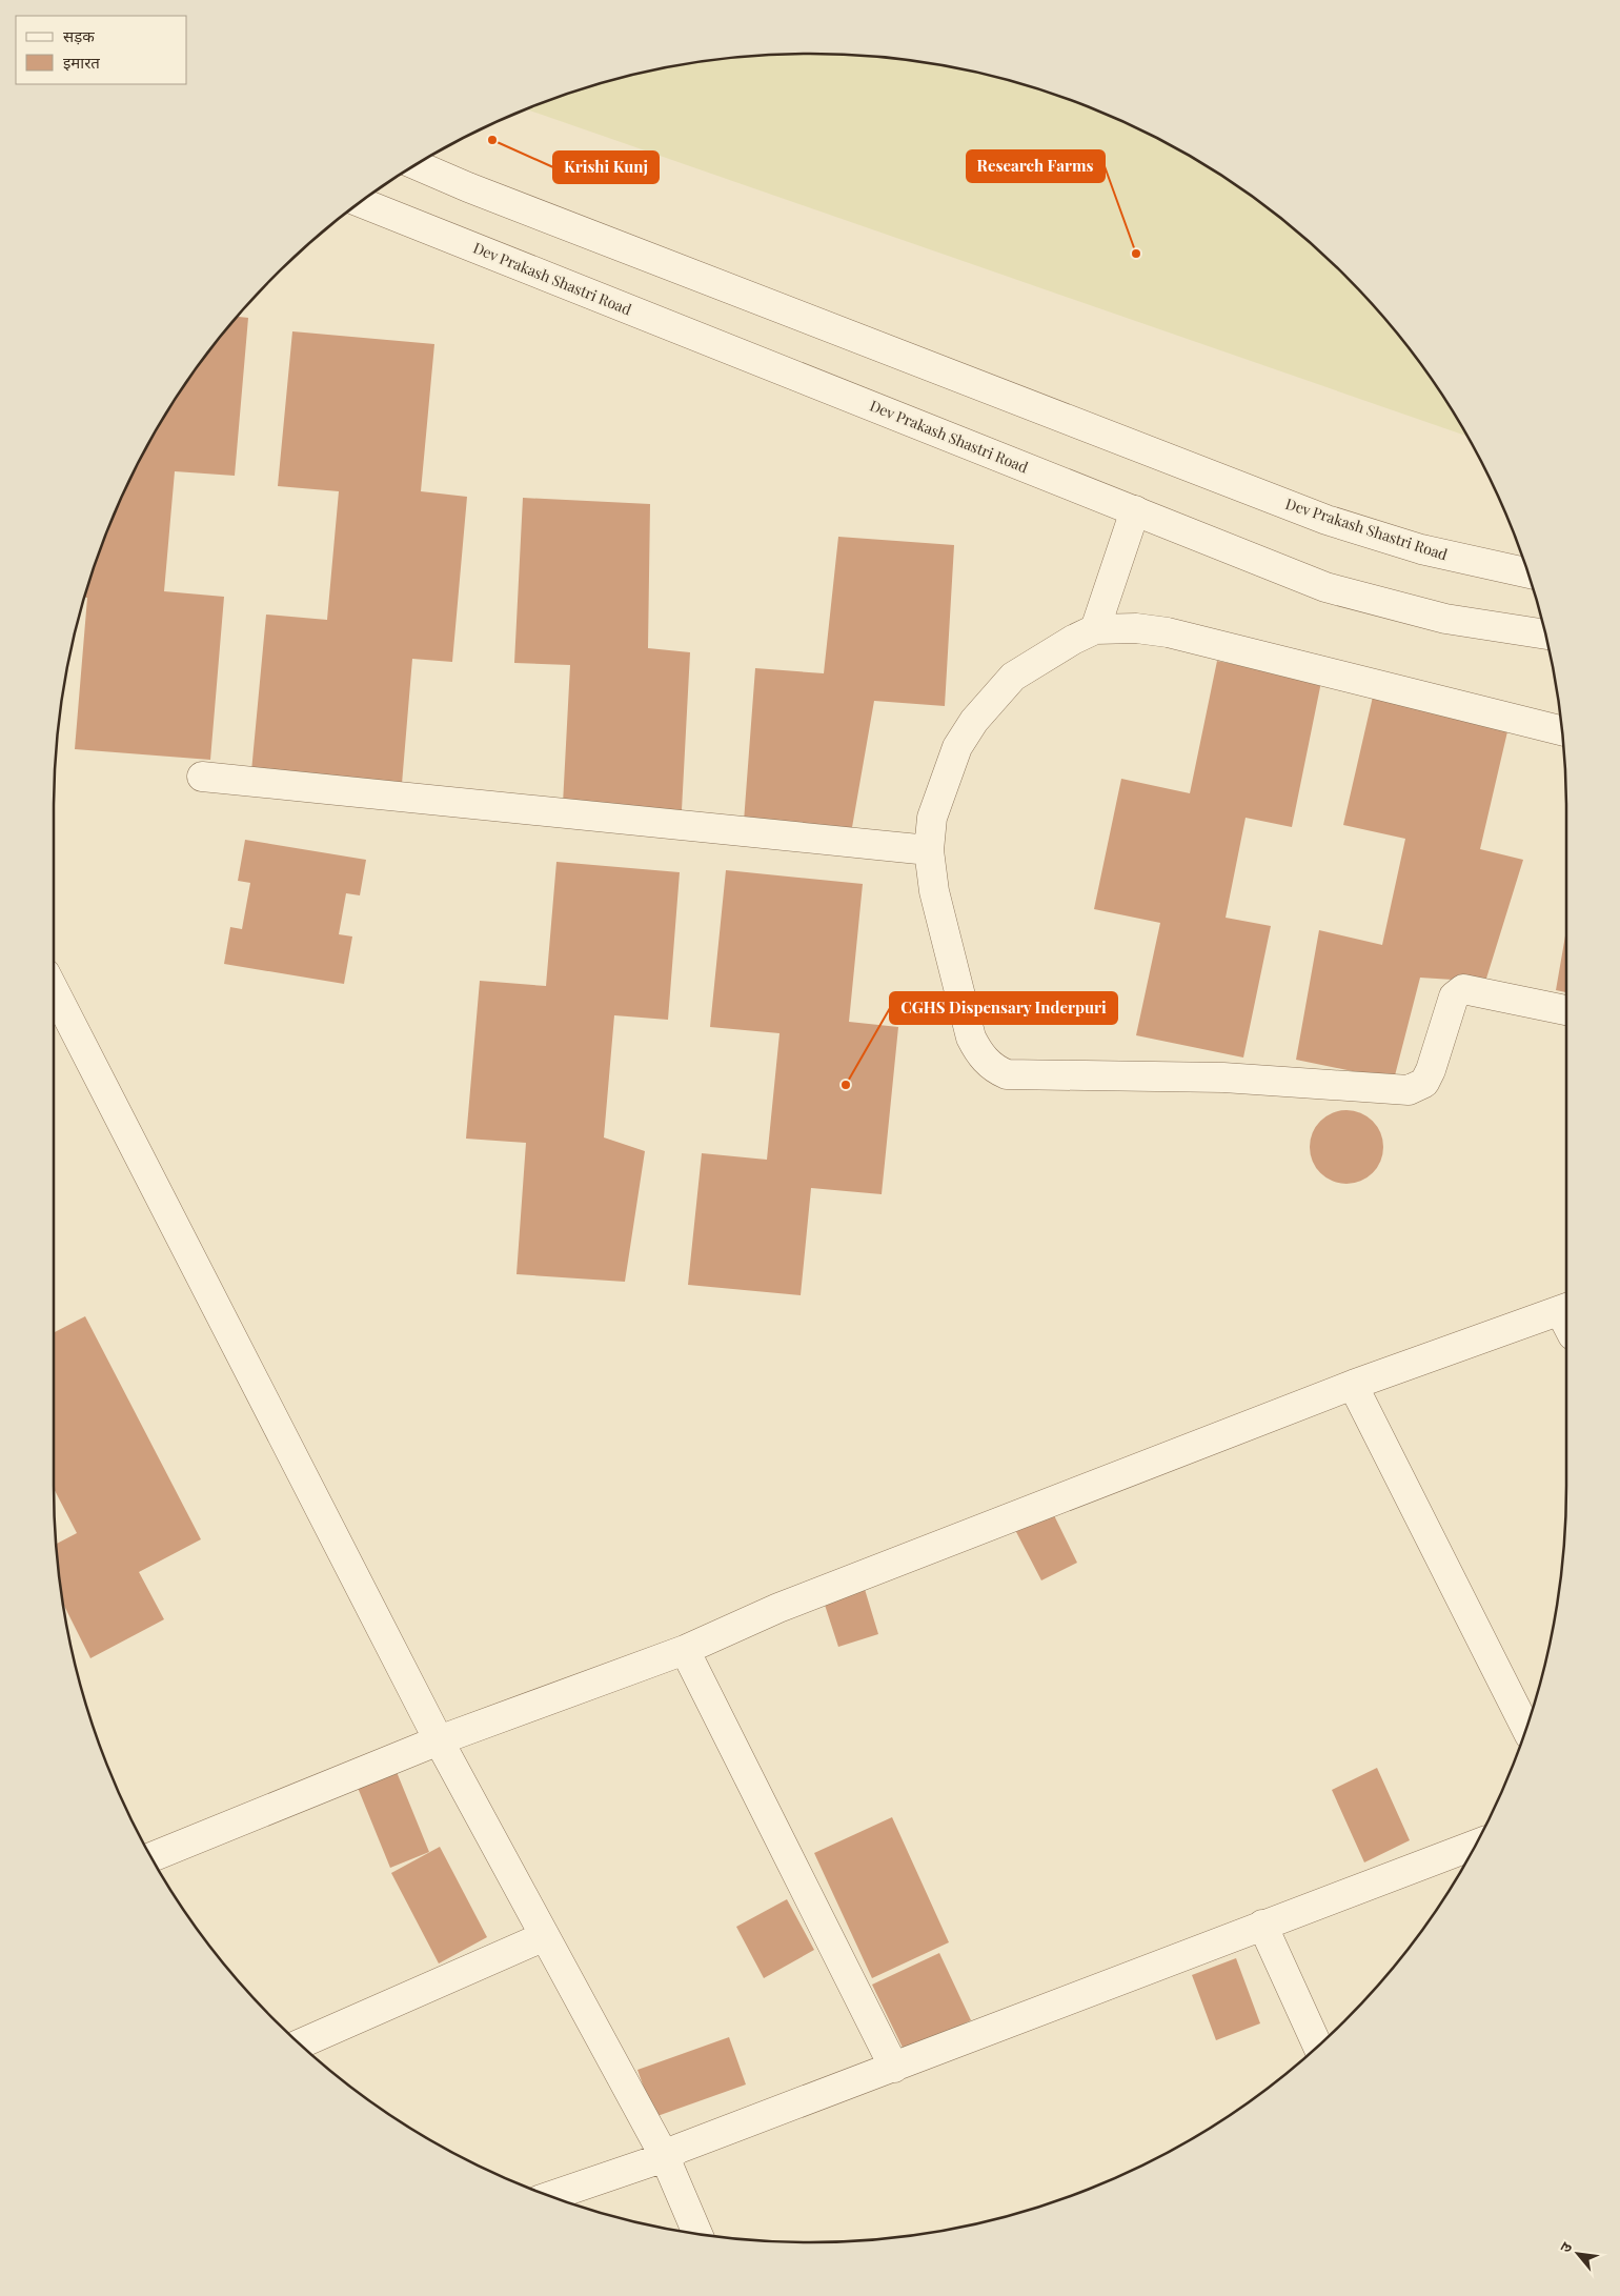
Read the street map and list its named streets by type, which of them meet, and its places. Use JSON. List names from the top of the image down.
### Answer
{
  "streets": {
    "street": ["Dev Prakash Shastri Road"]
  },
  "places": ["Krishi Kunj", "Research Farms", "CGHS Dispensary Inderpuri"],
  "legend": ["सड़क", "इमारत"],
  "north": "top left"
}
